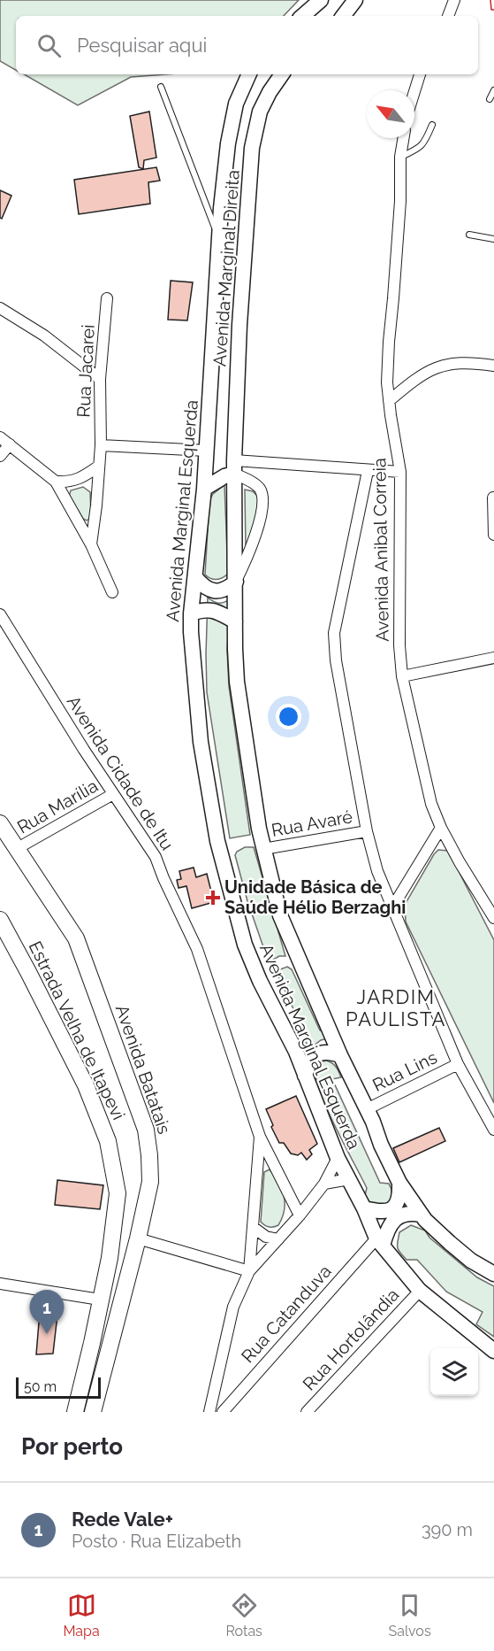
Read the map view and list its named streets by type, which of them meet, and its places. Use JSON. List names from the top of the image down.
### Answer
{
  "streets": {
    "main road": [
      "Avenida Marginal Direita",
      "Avenida Marginal Esquerda",
      "Estrada Velha de Itapevi",
      "Avenida Batatais"
    ],
    "street": [
      "Rua Jacarei",
      "Avenida Anibal Correia",
      "Avenida Cidade de Itu",
      "Rua Marília",
      "Rua Avaré",
      "Rua Lins",
      "Rua Catanduva",
      "Rua Hortolândia"
    ]
  },
  "crossings": [
    ["Avenida Marginal Direita", "Rua Avaré"],
    ["Avenida Marginal Direita", "Rua Lins"],
    ["Avenida Marginal Esquerda", "Rua Catanduva"],
    ["Avenida Marginal Esquerda", "Rua Hortolândia"],
    ["Avenida Cidade de Itu", "Rua Marília"],
    ["Rua Marília", "Avenida Batatais"]
  ],
  "districts": ["JARDIM PAULISTA"],
  "places": {
    "health": ["Unidade Básica de Saúde Hélio Berzaghi"]
  },
  "scale_bar": "50 m",
  "north": "top left",
  "page": {
    "search": "Pesquisar aqui",
    "pins": "1",
    "scale": "50 m",
    "heading": "Por perto",
    "list": [
      {
        "mark": "1",
        "name": "Rede Vale+",
        "note": "Posto · Rua Elizabeth",
        "value": "390 m"
      }
    ],
    "nav": ["Mapa", "Rotas", "Salvos"]
  }
}
